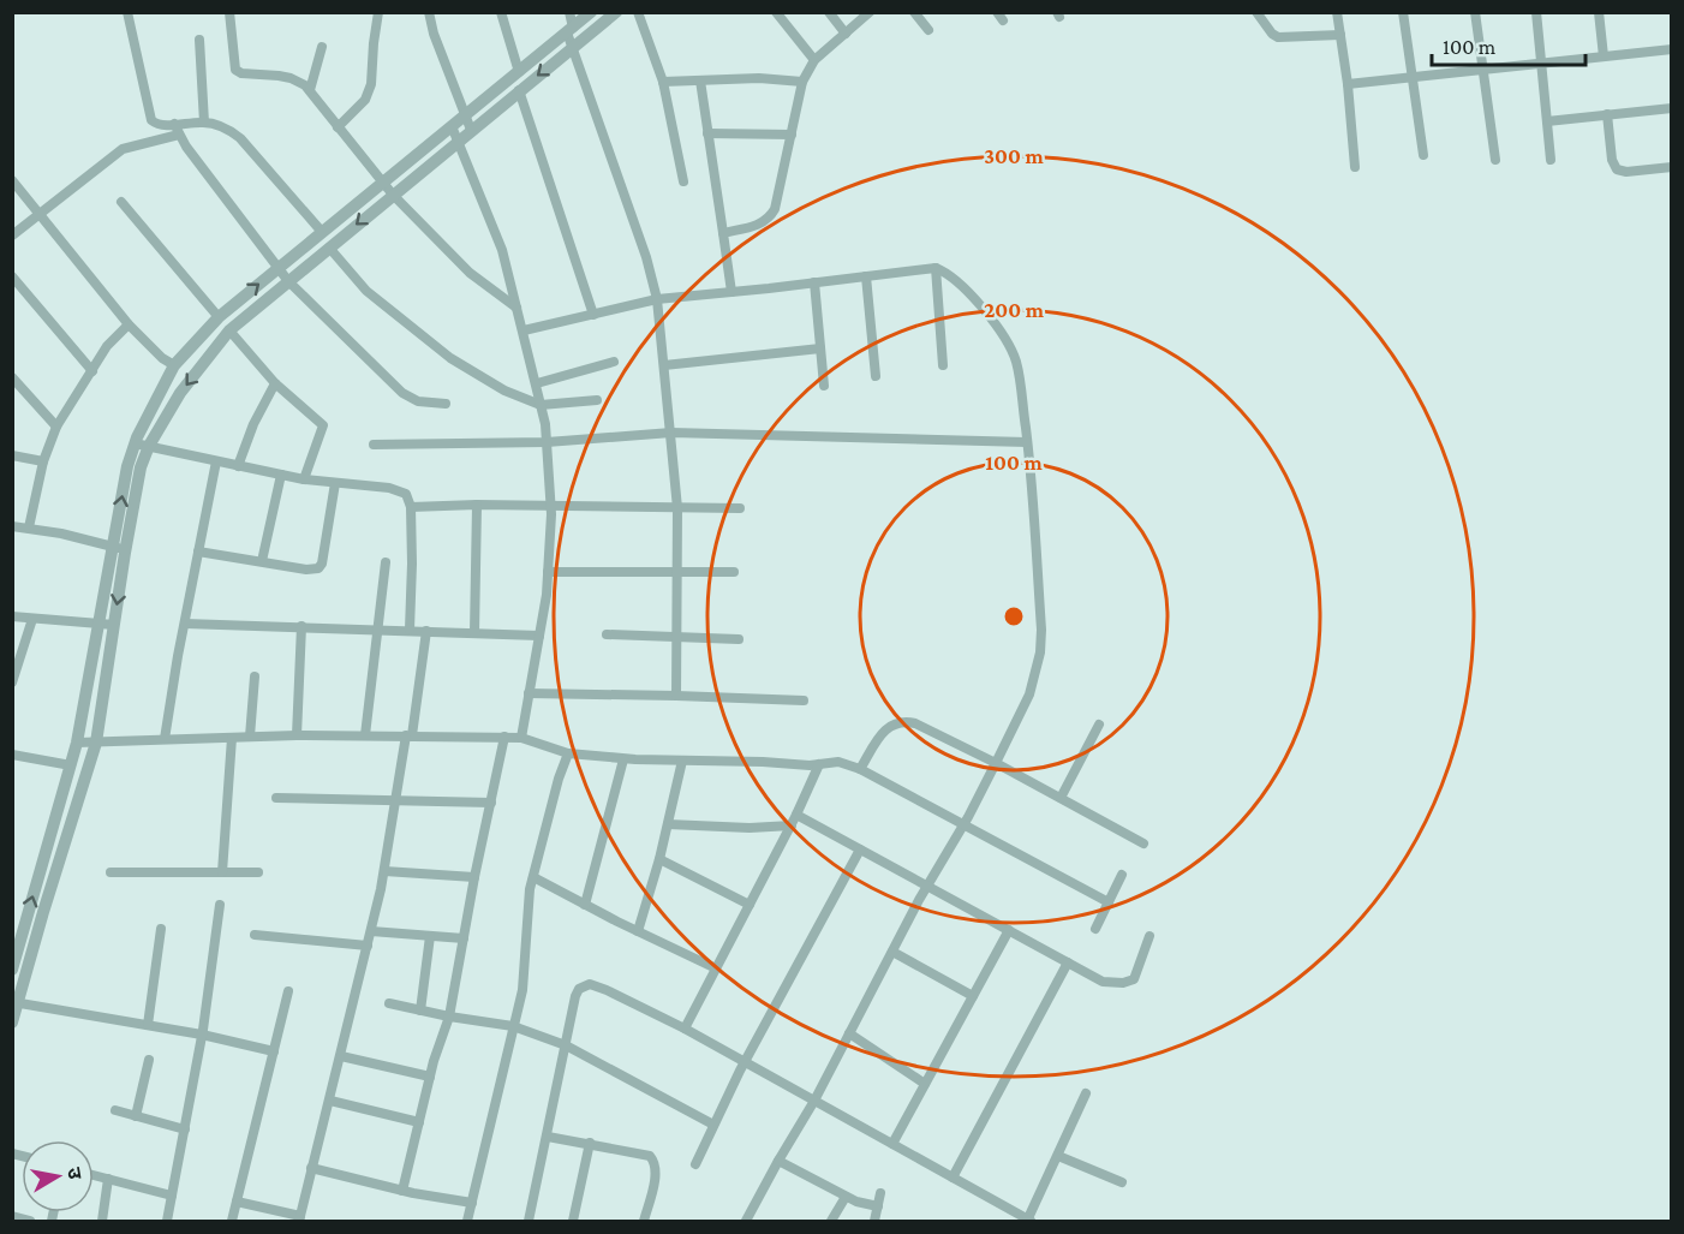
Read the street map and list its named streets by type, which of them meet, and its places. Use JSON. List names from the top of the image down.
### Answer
{
  "scale_bar": "100 m",
  "north": "right",
  "rings": ["300 m", "200 m", "100 m"]
}
